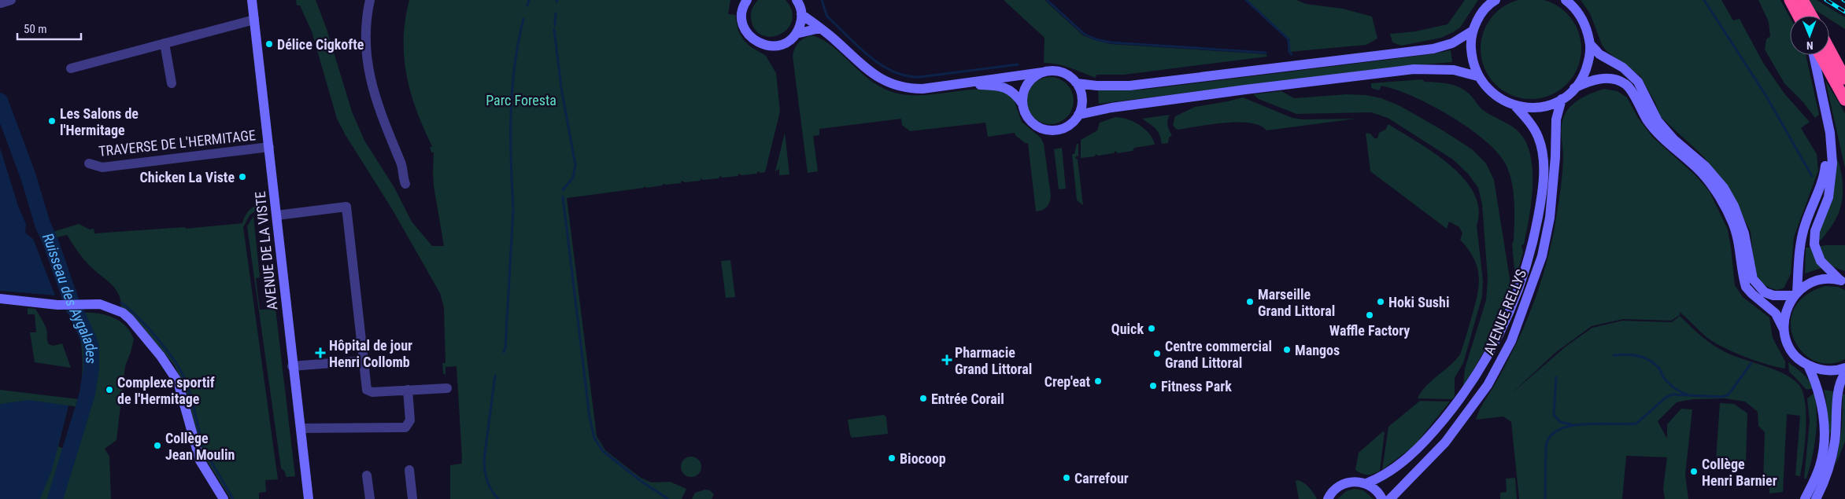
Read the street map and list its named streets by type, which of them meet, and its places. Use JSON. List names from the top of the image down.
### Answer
{
  "streets": {
    "street": ["TRAVERSE DE L'HERMITAGE", "AVENUE DE LA VISTE", "AVENUE RELLYS"]
  },
  "crossings": [
    ["TRAVERSE DE L'HERMITAGE", "AVENUE DE LA VISTE"]
  ],
  "water": ["Ruisseau des Aygalades"],
  "parks": ["Parc Foresta"],
  "places": {
    "other": [
      "Délice Cigkofte",
      "Les Salons de l'Hermitage",
      "Chicken La Viste",
      "Marseille Grand Littoral",
      "Hoki Sushi",
      "Waffle Factory",
      "Quick",
      "Mangos",
      "Centre commercial Grand Littoral",
      "Crep'eat",
      "Fitness Park",
      "Complexe sportif de l'Hermitage",
      "Entrée Corail",
      "Collège Jean Moulin",
      "Biocoop",
      "Collège Henri Barnier",
      "Carrefour"
    ],
    "health": ["Hôpital de jour Henri Collomb", "Pharmacie Grand Littoral"]
  },
  "scale_bar": "50 m",
  "north": "bottom"
}
